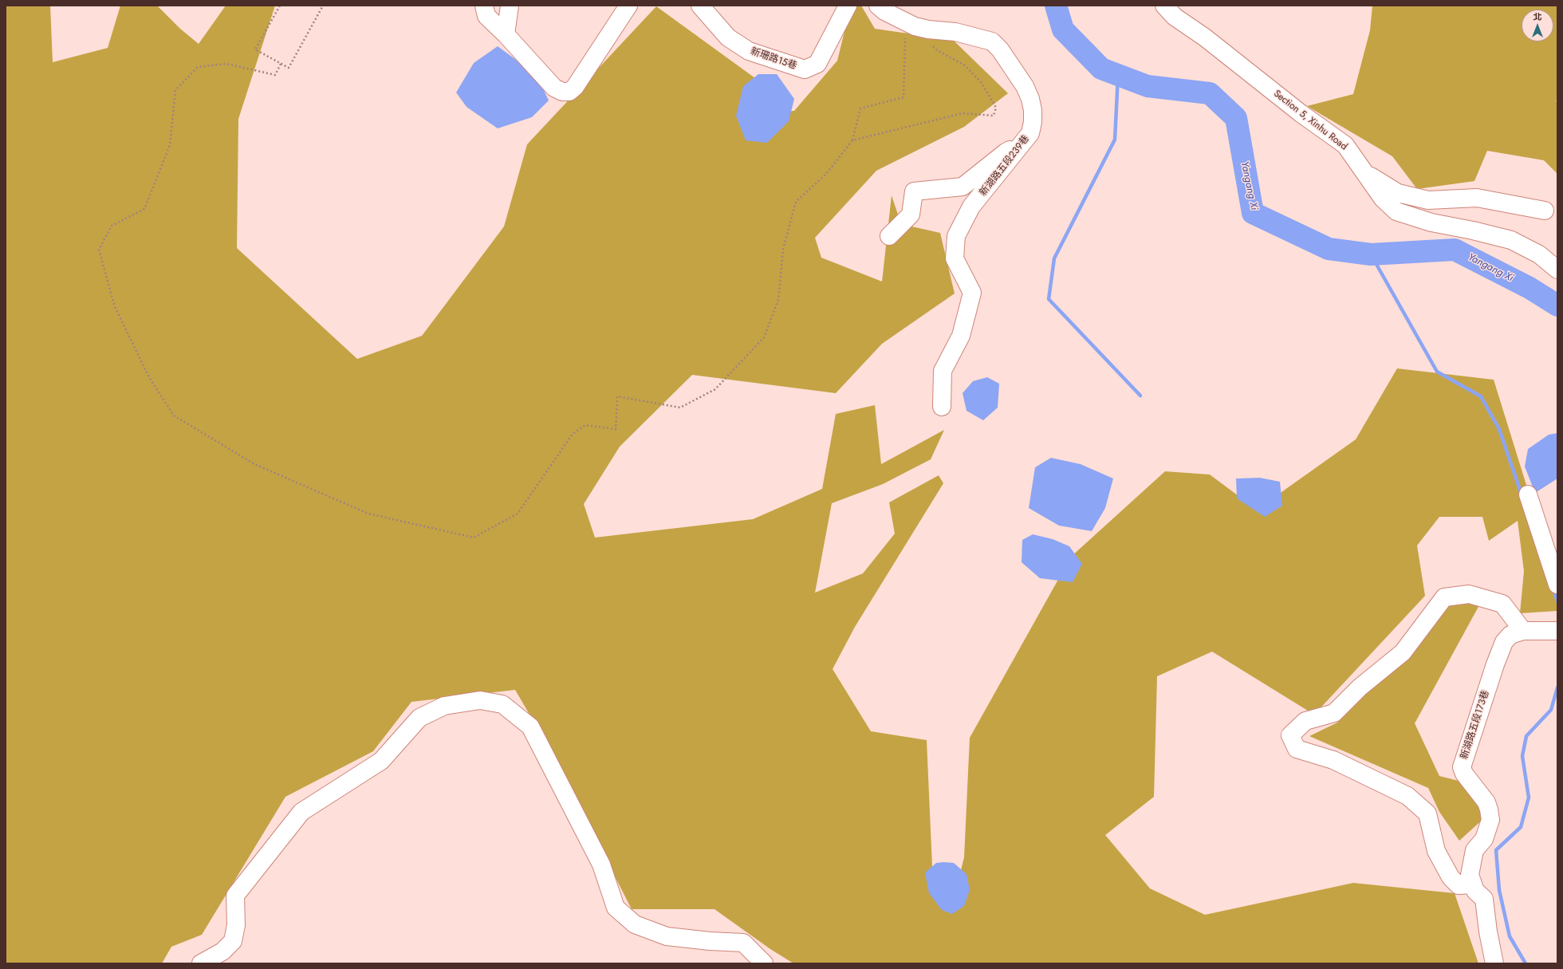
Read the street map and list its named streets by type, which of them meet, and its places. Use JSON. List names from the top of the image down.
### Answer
{
  "streets": {
    "street": [
      "新珊路15巷",
      "Section 5, Xinhu Road",
      "新湖路五段239巷",
      "新湖路五段173巷"
    ]
  },
  "water": ["Yangang Xi"],
  "north": "top"
}
